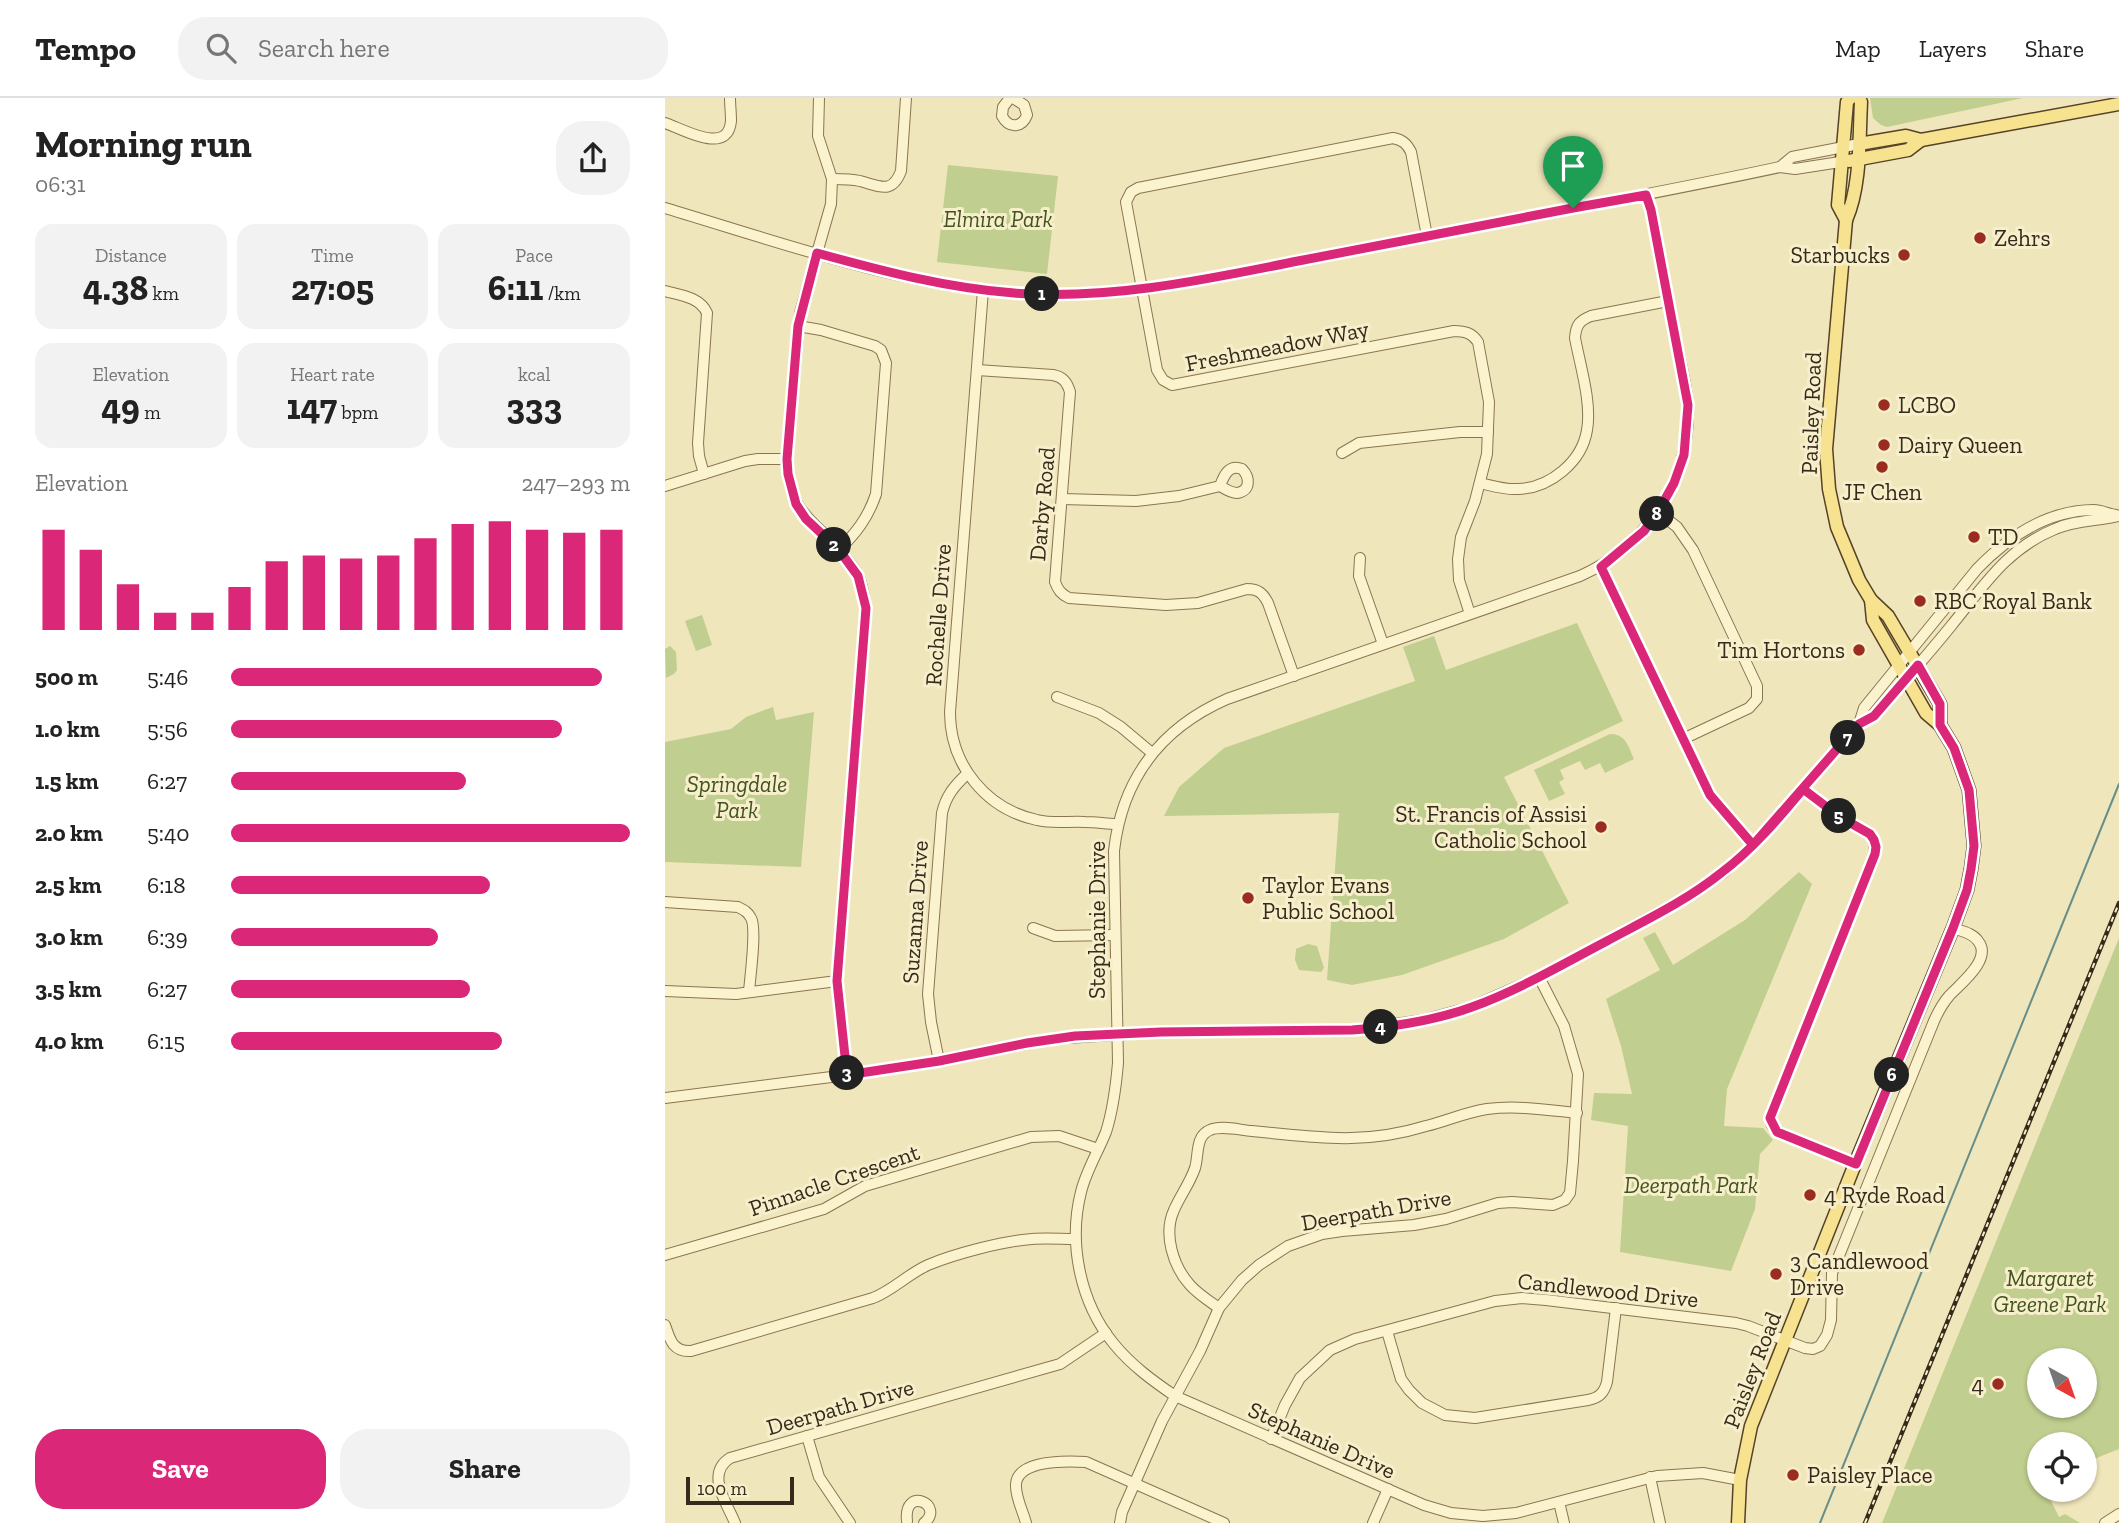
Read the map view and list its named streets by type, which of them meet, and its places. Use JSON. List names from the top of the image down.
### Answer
{
  "streets": {
    "main road": ["Paisley Road"],
    "street": [
      "Freshmeadow Way",
      "Darby Road",
      "Rochelle Drive",
      "Suzanna Drive",
      "Stephanie Drive",
      "Pinnacle Crescent",
      "Deerpath Drive",
      "Candlewood Drive"
    ]
  },
  "crossings": [
    ["Freshmeadow Way", "Stephanie Drive"],
    ["Paisley Road", "Stephanie Drive"],
    ["Paisley Road", "Candlewood Drive"],
    ["Darby Road", "Rochelle Drive"],
    ["Darby Road", "Stephanie Drive"],
    ["Rochelle Drive", "Suzanna Drive"],
    ["Rochelle Drive", "Stephanie Drive"],
    ["Stephanie Drive", "Pinnacle Crescent"],
    ["Stephanie Drive", "Deerpath Drive"],
    ["Stephanie Drive", "Candlewood Drive"]
  ],
  "parks": [
    "Elmira Park",
    "Springdale Park",
    "Deerpath Park",
    "Margaret Greene Park"
  ],
  "places": [
    "Zehrs",
    "Starbucks",
    "LCBO",
    "Dairy Queen",
    "JF Chen",
    "TD",
    "RBC Royal Bank",
    "Tim Hortons",
    "St. Francis of Assisi Catholic School",
    "Taylor Evans Public School",
    "4 Ryde Road",
    "3 Candlewood Drive",
    "4",
    "Paisley Place"
  ],
  "scale_bar": "100 m",
  "north": "bottom right",
  "page": {
    "header": "Tempo",
    "search": "Search here",
    "nav": ["Map", "Layers", "Share"],
    "heading": ["Morning run", "06:31"],
    "stats": [
      ["Distance", "4.38 km"],
      ["Time", "27:05"],
      ["Pace", "6:11 /km"],
      ["Elevation", "49 m"],
      ["Heart rate", "147 bpm"],
      ["kcal", "333"]
    ],
    "pins": [
      "1",
      "8",
      "2",
      "7",
      "5",
      "4",
      "3",
      "6"
    ],
    "chart": ["Elevation", "247–293 m"],
    "list": [
      {
        "name": "500 m",
        "note": "5:46"
      },
      {
        "name": "1.0 km",
        "note": "5:56"
      },
      {
        "name": "1.5 km",
        "note": "6:27"
      },
      {
        "name": "2.0 km",
        "note": "5:40"
      },
      {
        "name": "2.5 km",
        "note": "6:18"
      },
      {
        "name": "3.0 km",
        "note": "6:39"
      },
      {
        "name": "3.5 km",
        "note": "6:27"
      },
      {
        "name": "4.0 km",
        "note": "6:15"
      }
    ],
    "buttons": ["Save", "Share"],
    "scale": "100 m"
  }
}
